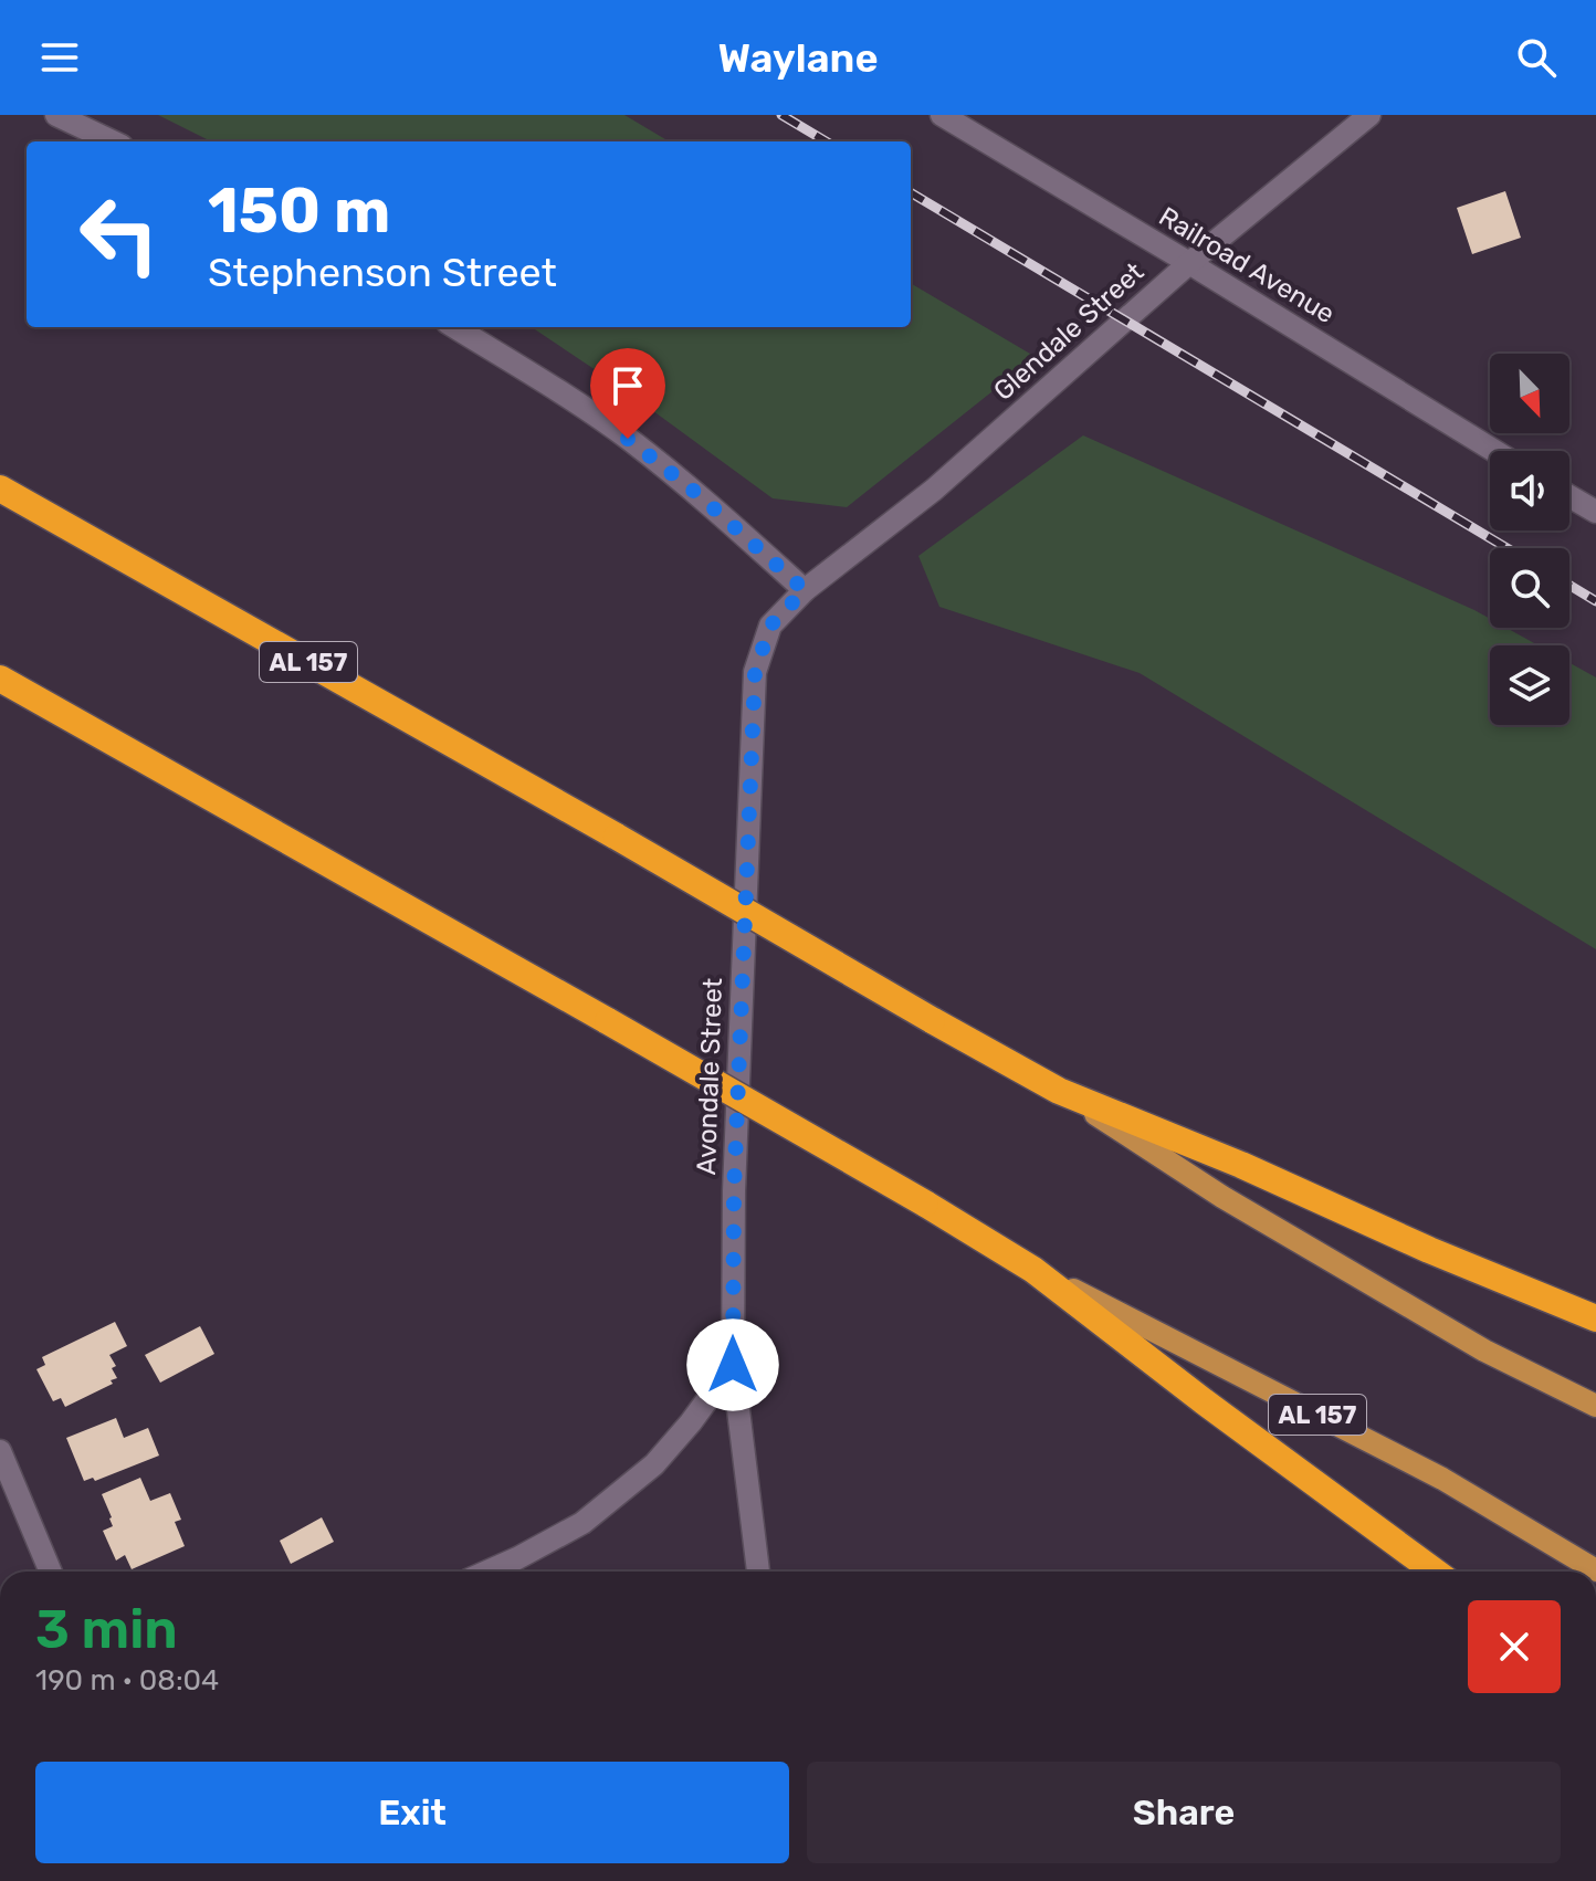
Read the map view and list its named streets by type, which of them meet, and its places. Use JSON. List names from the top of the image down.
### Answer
{
  "streets": {
    "highway": ["AL 157"],
    "street": ["Railroad Avenue", "Glendale Street", "Avondale Street"]
  },
  "crossings": [
    ["Railroad Avenue", "Glendale Street"],
    ["Glendale Street", "Avondale Street"]
  ],
  "north": "bottom right",
  "page": {
    "header": "Waylane",
    "turn": ["150 m", "Stephenson Street"],
    "heading": ["3 min", "190 m · 08:04"],
    "buttons": ["Exit", "Share"]
  }
}
